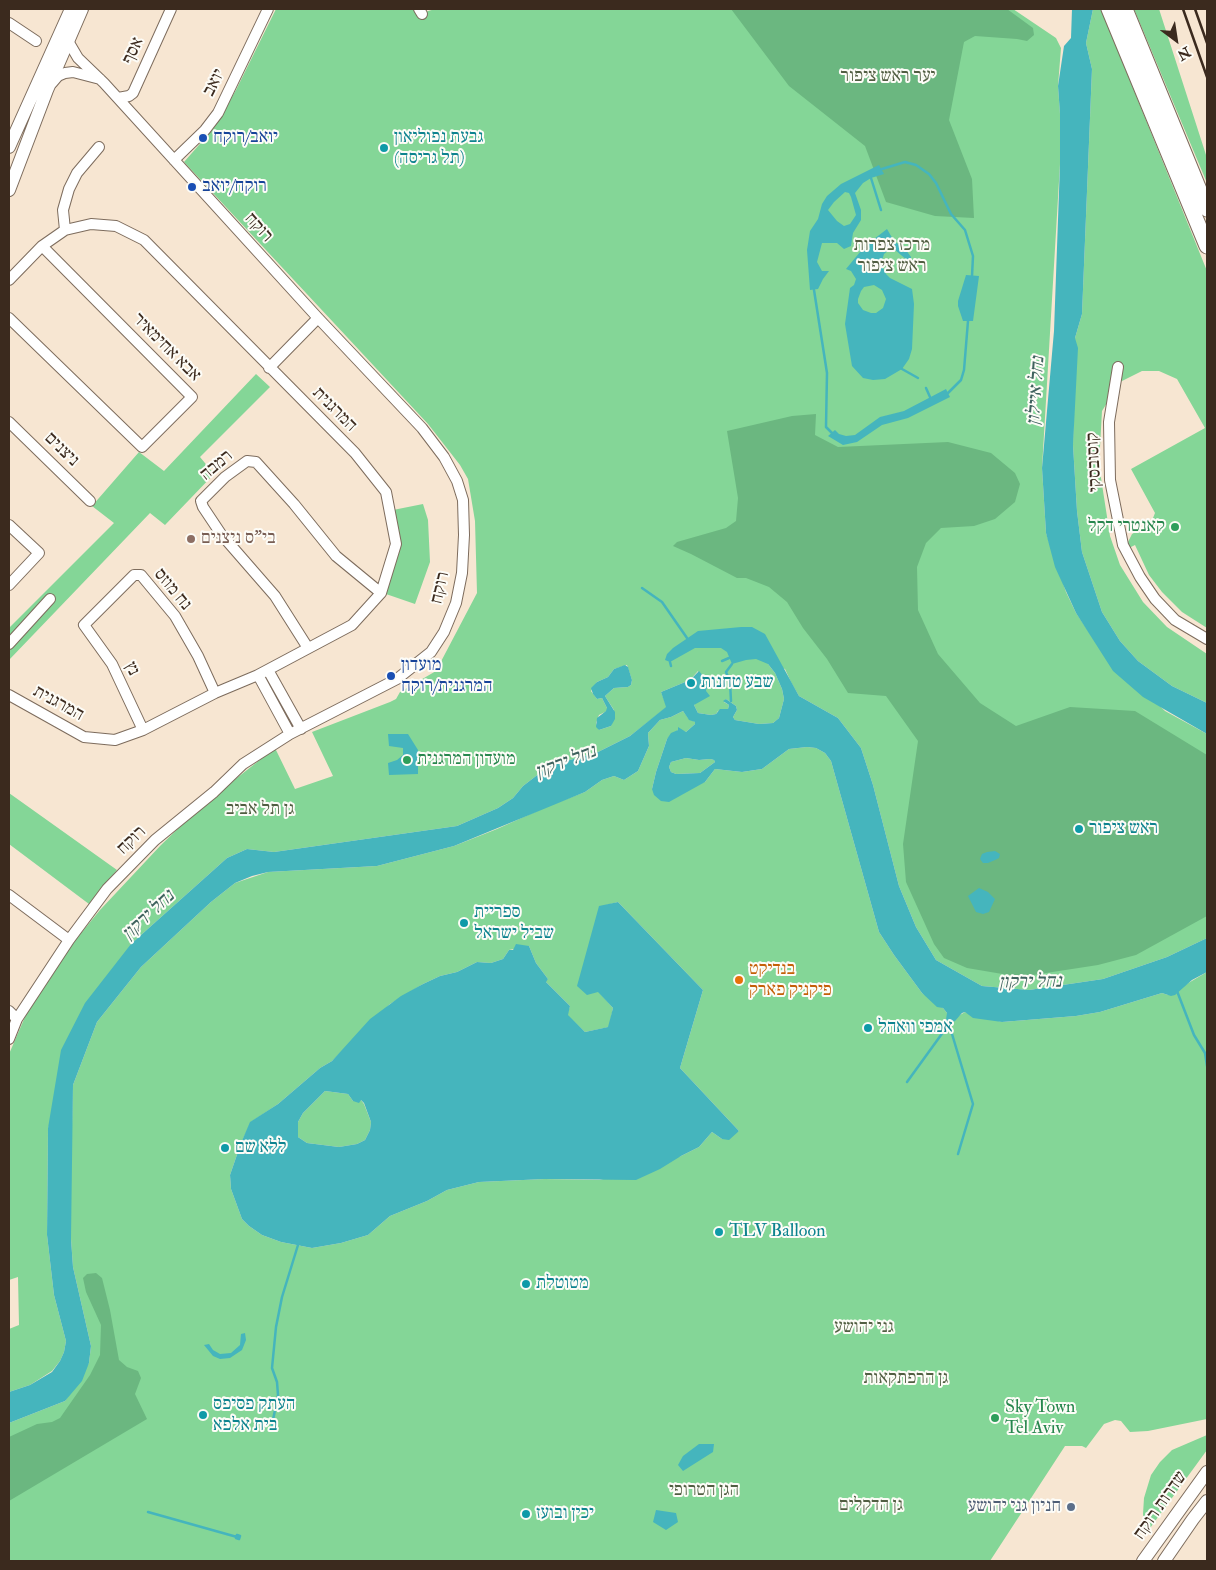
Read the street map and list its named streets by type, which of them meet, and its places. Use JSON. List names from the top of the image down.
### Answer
{
  "streets": {
    "main road": ["שדרות רוקח"],
    "street": [
      "אסף",
      "יואב",
      "רוקח",
      "אבא אחימאיר",
      "המרגנית",
      "ניצנים",
      "קוסובסקי",
      "רמבה",
      "נח מוזס",
      "נץ"
    ]
  },
  "crossings": [
    ["אסף", "רוקח"],
    ["יואב", "רוקח"],
    ["המרגנית", "רמבה"],
    ["המרגנית", "נח מוזס"],
    ["המרגנית", "נץ"],
    ["נח מוזס", "נץ"]
  ],
  "water": ["נחל איילון", "נחל ירקון"],
  "parks": [
    "יער ראש ציפור",
    "מרכז צפרות ראש ציפור",
    "גן תל אביב",
    "גני יהושע",
    "גן הרפתקאות",
    "הגן הטרופי",
    "גן הדקלים"
  ],
  "places": [
    "יואב/רוקח",
    "גבעת נפוליאון (תל גריסה)",
    "רוקח/יואב",
    "קאנטרי דקל",
    "בי\"ס ניצנים",
    "מועדון המרגנית/רוקח",
    "שבע טחנות",
    "מועדון המרגנית",
    "ראש ציפור",
    "ספריית שביל ישראל",
    "בנדיקט פיקניק פארק",
    "אמפי וואהל",
    "ללא שם",
    "TLV Balloon",
    "מטוטלת",
    "העתק פסיפס בית אלפא",
    "Sky Town Tel Aviv",
    "חניון גני יהושע",
    "יכין ובועז"
  ],
  "north": "bottom right"
}
